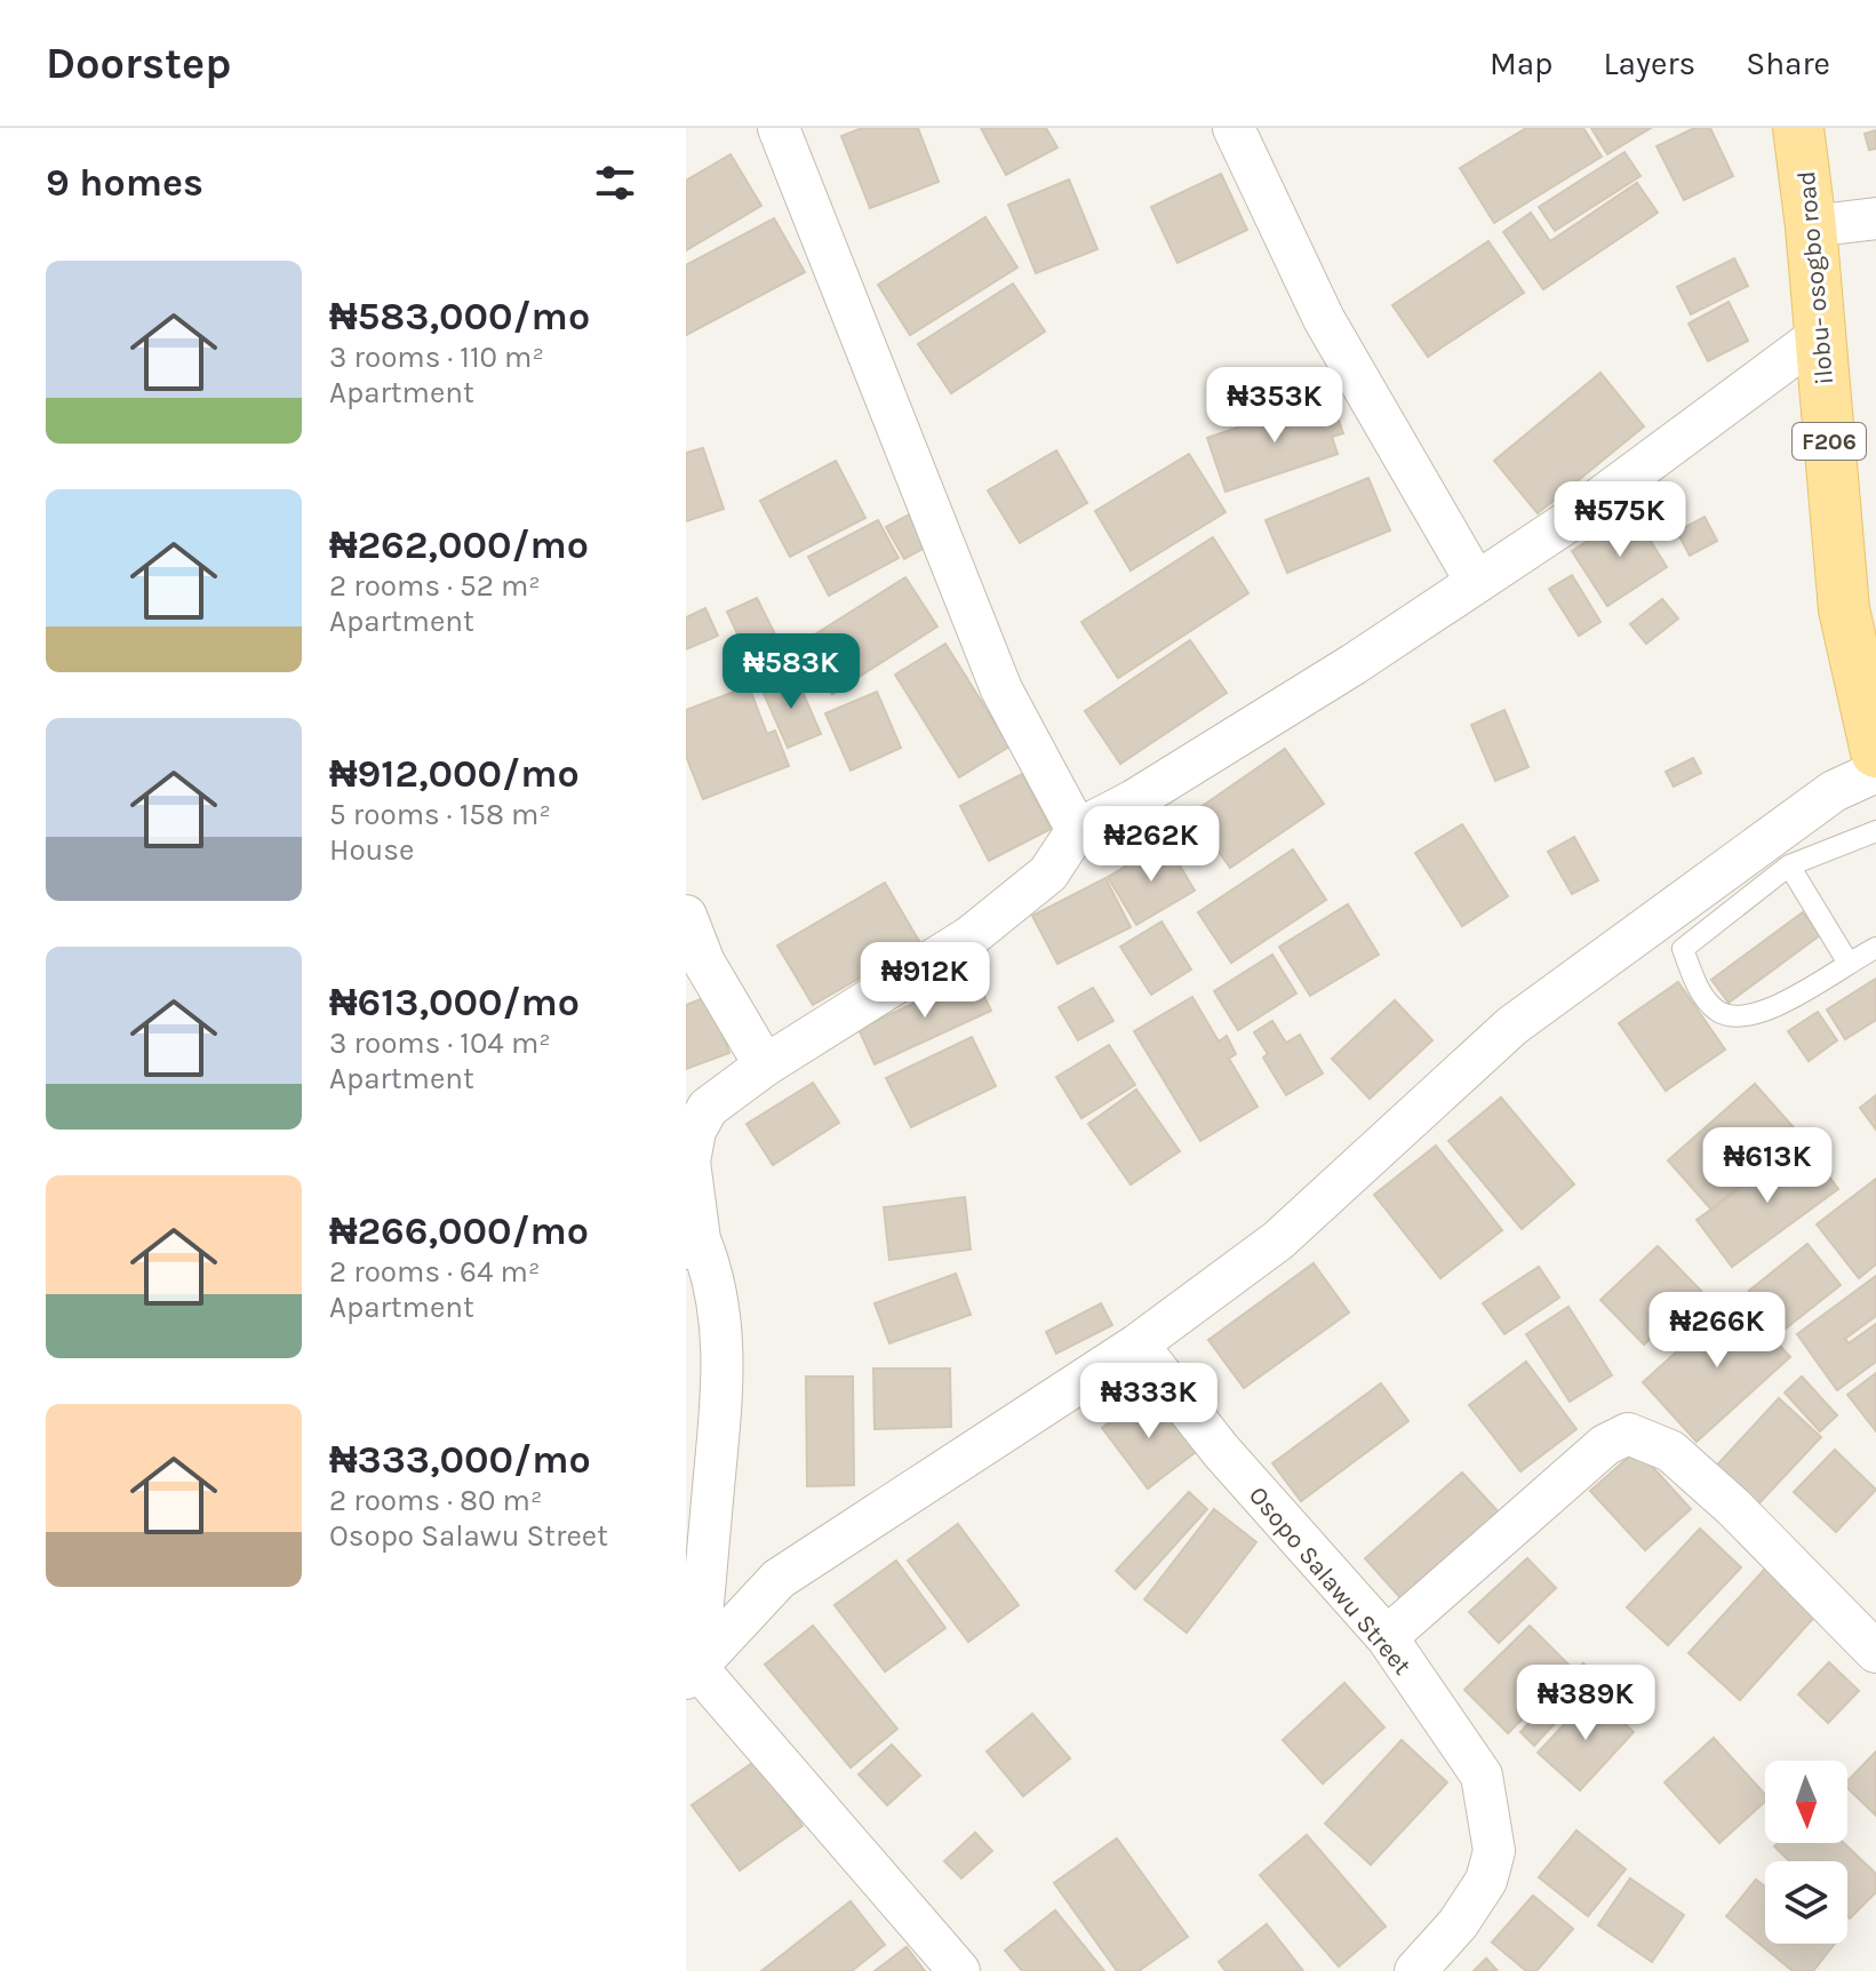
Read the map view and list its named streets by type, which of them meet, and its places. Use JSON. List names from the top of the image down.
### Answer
{
  "streets": {
    "main road": ["ilobu- osogbo road", "F206"],
    "street": ["Osopo Salawu Street"]
  },
  "north": "bottom",
  "page": {
    "header": "Doorstep",
    "nav": ["Map", "Layers", "Share"],
    "heading": "9 homes",
    "list": [
      {
        "name": "₦583,000/mo",
        "note": "3 rooms · 110 m² · Apartment"
      },
      {
        "name": "₦262,000/mo",
        "note": "2 rooms · 52 m² · Apartment"
      },
      {
        "name": "₦912,000/mo",
        "note": "5 rooms · 158 m² · House"
      },
      {
        "name": "₦613,000/mo",
        "note": "3 rooms · 104 m² · Apartment"
      },
      {
        "name": "₦266,000/mo",
        "note": "2 rooms · 64 m² · Apartment"
      },
      {
        "name": "₦333,000/mo",
        "note": "2 rooms · 80 m² · Osopo Salawu Street"
      }
    ],
    "price": [
      "₦353K",
      "₦575K",
      "₦583K",
      "₦262K",
      "₦912K",
      "₦613K",
      "₦266K",
      "₦333K",
      "₦389K"
    ]
  }
}
